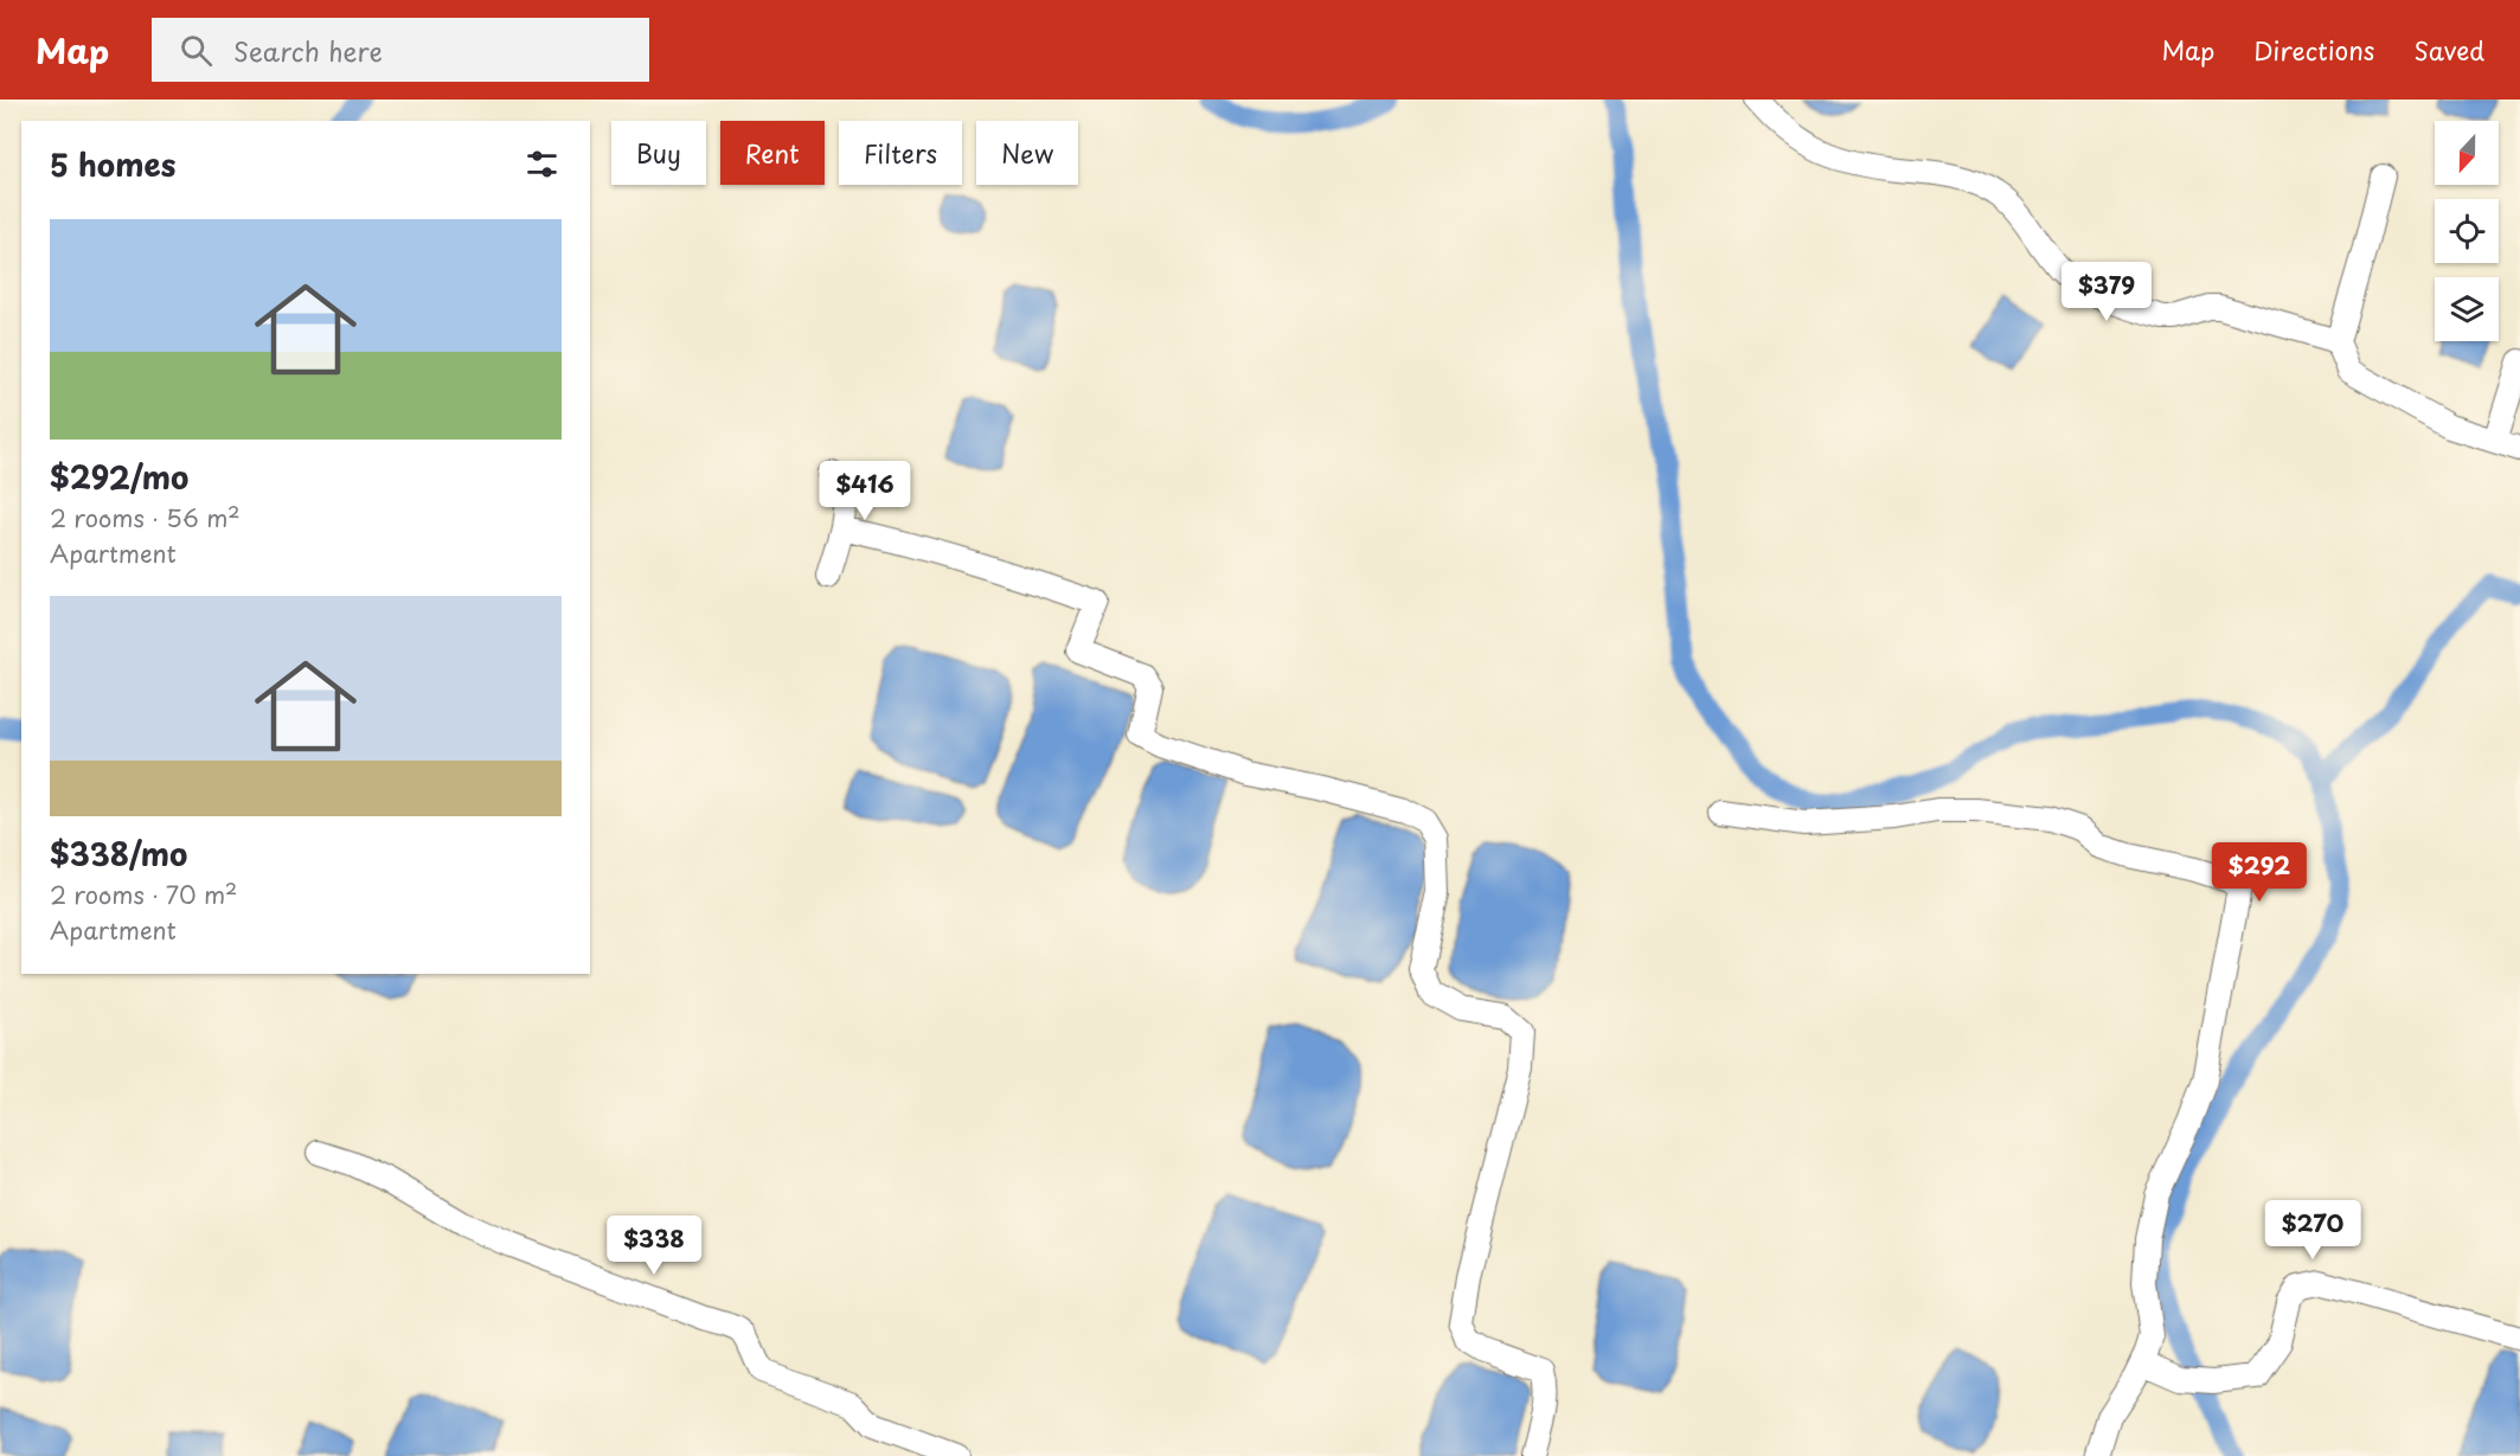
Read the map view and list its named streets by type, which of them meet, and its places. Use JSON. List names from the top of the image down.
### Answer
{
  "north": "bottom",
  "page": {
    "header": "Map",
    "search": "Search here",
    "nav": ["Map", "Directions", "Saved"],
    "chip": [
      "Buy",
      "Rent",
      "Filters",
      "New"
    ],
    "heading": "5 homes",
    "list": [
      {
        "name": "$292/mo",
        "note": "2 rooms · 56 m² · Apartment"
      },
      {
        "name": "$338/mo",
        "note": "2 rooms · 70 m² · Apartment"
      }
    ],
    "price": [
      "$379",
      "$416",
      "$292",
      "$270",
      "$338"
    ]
  }
}
